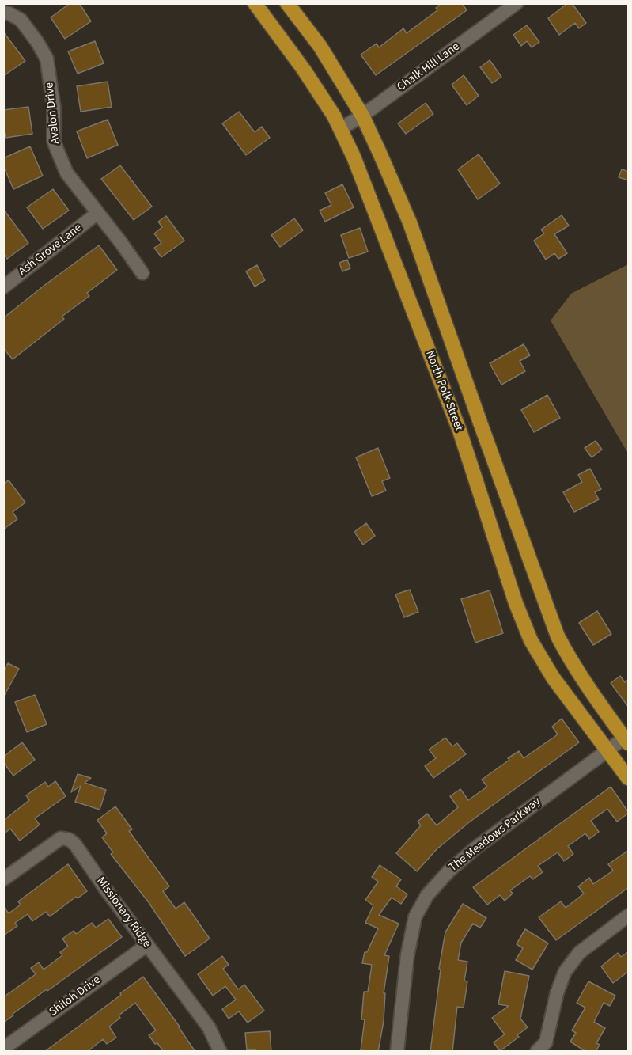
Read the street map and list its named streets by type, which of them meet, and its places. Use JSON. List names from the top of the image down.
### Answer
{
  "streets": {
    "main road": ["North Polk Street"],
    "street": [
      "Chalk Hill Lane",
      "Avalon Drive",
      "Ash Grove Lane",
      "The Meadows Parkway",
      "Missionary Ridge",
      "Shiloh Drive"
    ]
  },
  "crossings": [
    ["Chalk Hill Lane", "North Polk Street"],
    ["Avalon Drive", "Ash Grove Lane"],
    ["North Polk Street", "The Meadows Parkway"],
    ["Missionary Ridge", "Shiloh Drive"]
  ]
}
